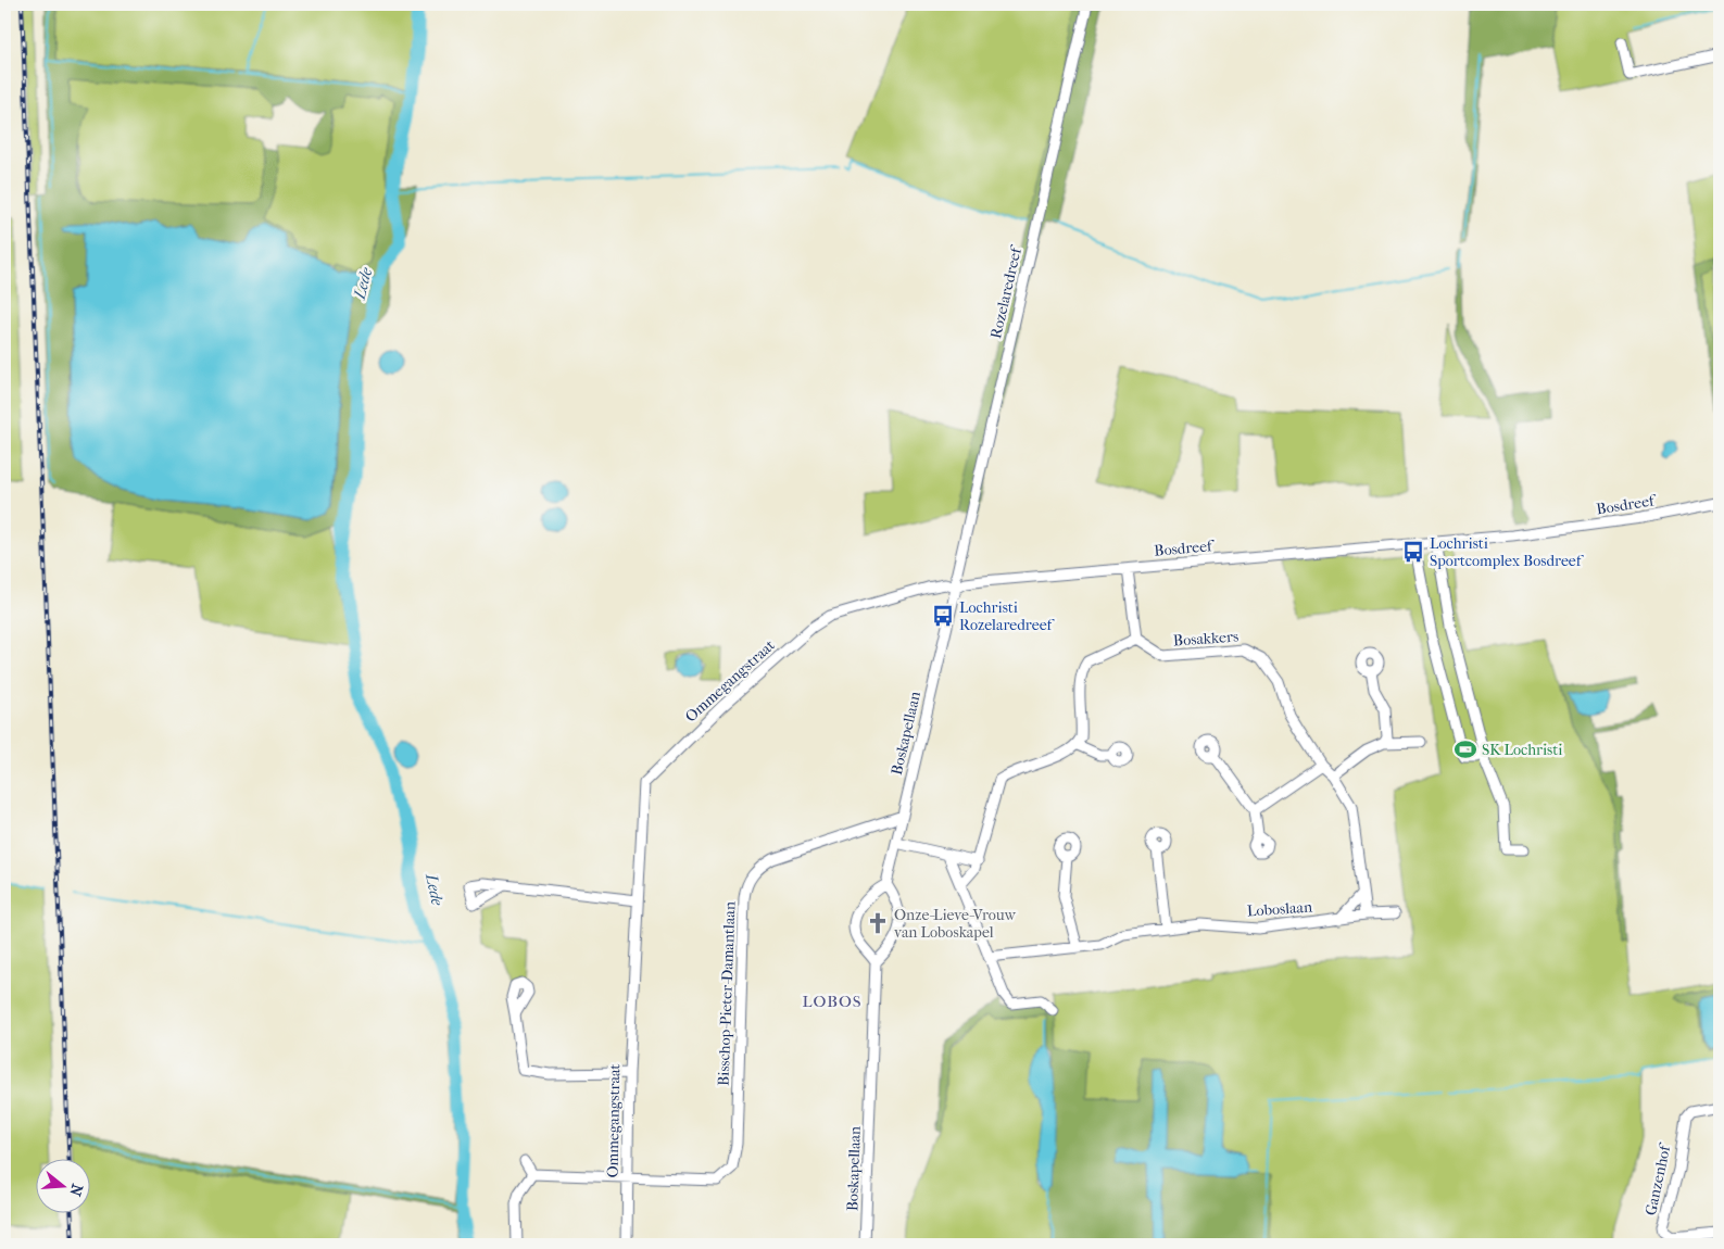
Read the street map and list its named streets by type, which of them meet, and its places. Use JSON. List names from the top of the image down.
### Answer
{
  "streets": {
    "street": [
      "Rozelaredreef",
      "Bosdreef",
      "Bosakkers",
      "Ommegangstraat",
      "Boskapellaan",
      "Loboslaan",
      "Bisschop-Pieter-Damantlaan",
      "Ganzenhof"
    ]
  },
  "crossings": [
    ["Rozelaredreef", "Bosdreef"],
    ["Rozelaredreef", "Ommegangstraat"],
    ["Rozelaredreef", "Boskapellaan"],
    ["Bosdreef", "Ommegangstraat"],
    ["Bosdreef", "Boskapellaan"],
    ["Bosakkers", "Loboslaan"],
    ["Ommegangstraat", "Boskapellaan"],
    ["Ommegangstraat", "Bisschop-Pieter-Damantlaan"],
    ["Boskapellaan", "Bisschop-Pieter-Damantlaan"]
  ],
  "districts": ["LOBOS"],
  "water": ["Lede"],
  "places": {
    "bus stop": ["Lochristi Sportcomplex Bosdreef", "Lochristi Rozelaredreef"],
    "sports": ["SK Lochristi"],
    "church": ["Onze-Lieve-Vrouw van Loboskapel"]
  },
  "north": "right"
}
